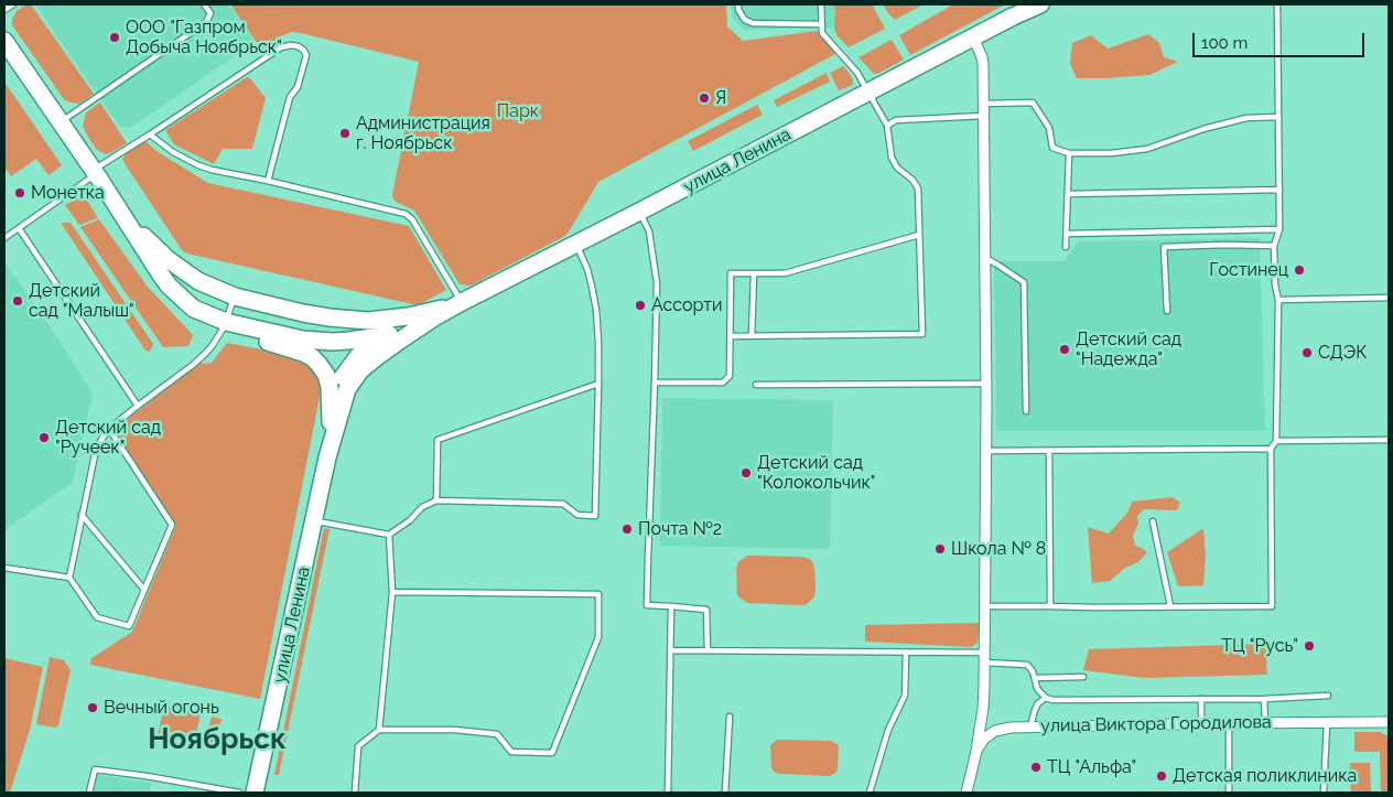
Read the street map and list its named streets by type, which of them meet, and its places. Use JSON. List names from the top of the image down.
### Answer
{
  "streets": {
    "main road": ["улица Ленина"],
    "street": ["улица Виктора Городилова"]
  },
  "districts": ["Ноябрьск"],
  "parks": ["Парк"],
  "places": [
    "ООО \"Газпром Добыча Ноябрьск\"",
    "Я",
    "Администрация г. Ноябрьск",
    "Монетка",
    "Гостинец",
    "Детский сад \"Малыш\"",
    "Ассорти",
    "Детский сад \"Надежда\"",
    "СДЭК",
    "Детский сад \"Ручеек\"",
    "Детский сад \"Колокольчик\"",
    "Почта №2",
    "Школа № 8",
    "ТЦ \"Русь\"",
    "Вечный огонь",
    "ТЦ \"Альфа\"",
    "Детская поликлиника"
  ],
  "scale_bar": "100 m"
}
